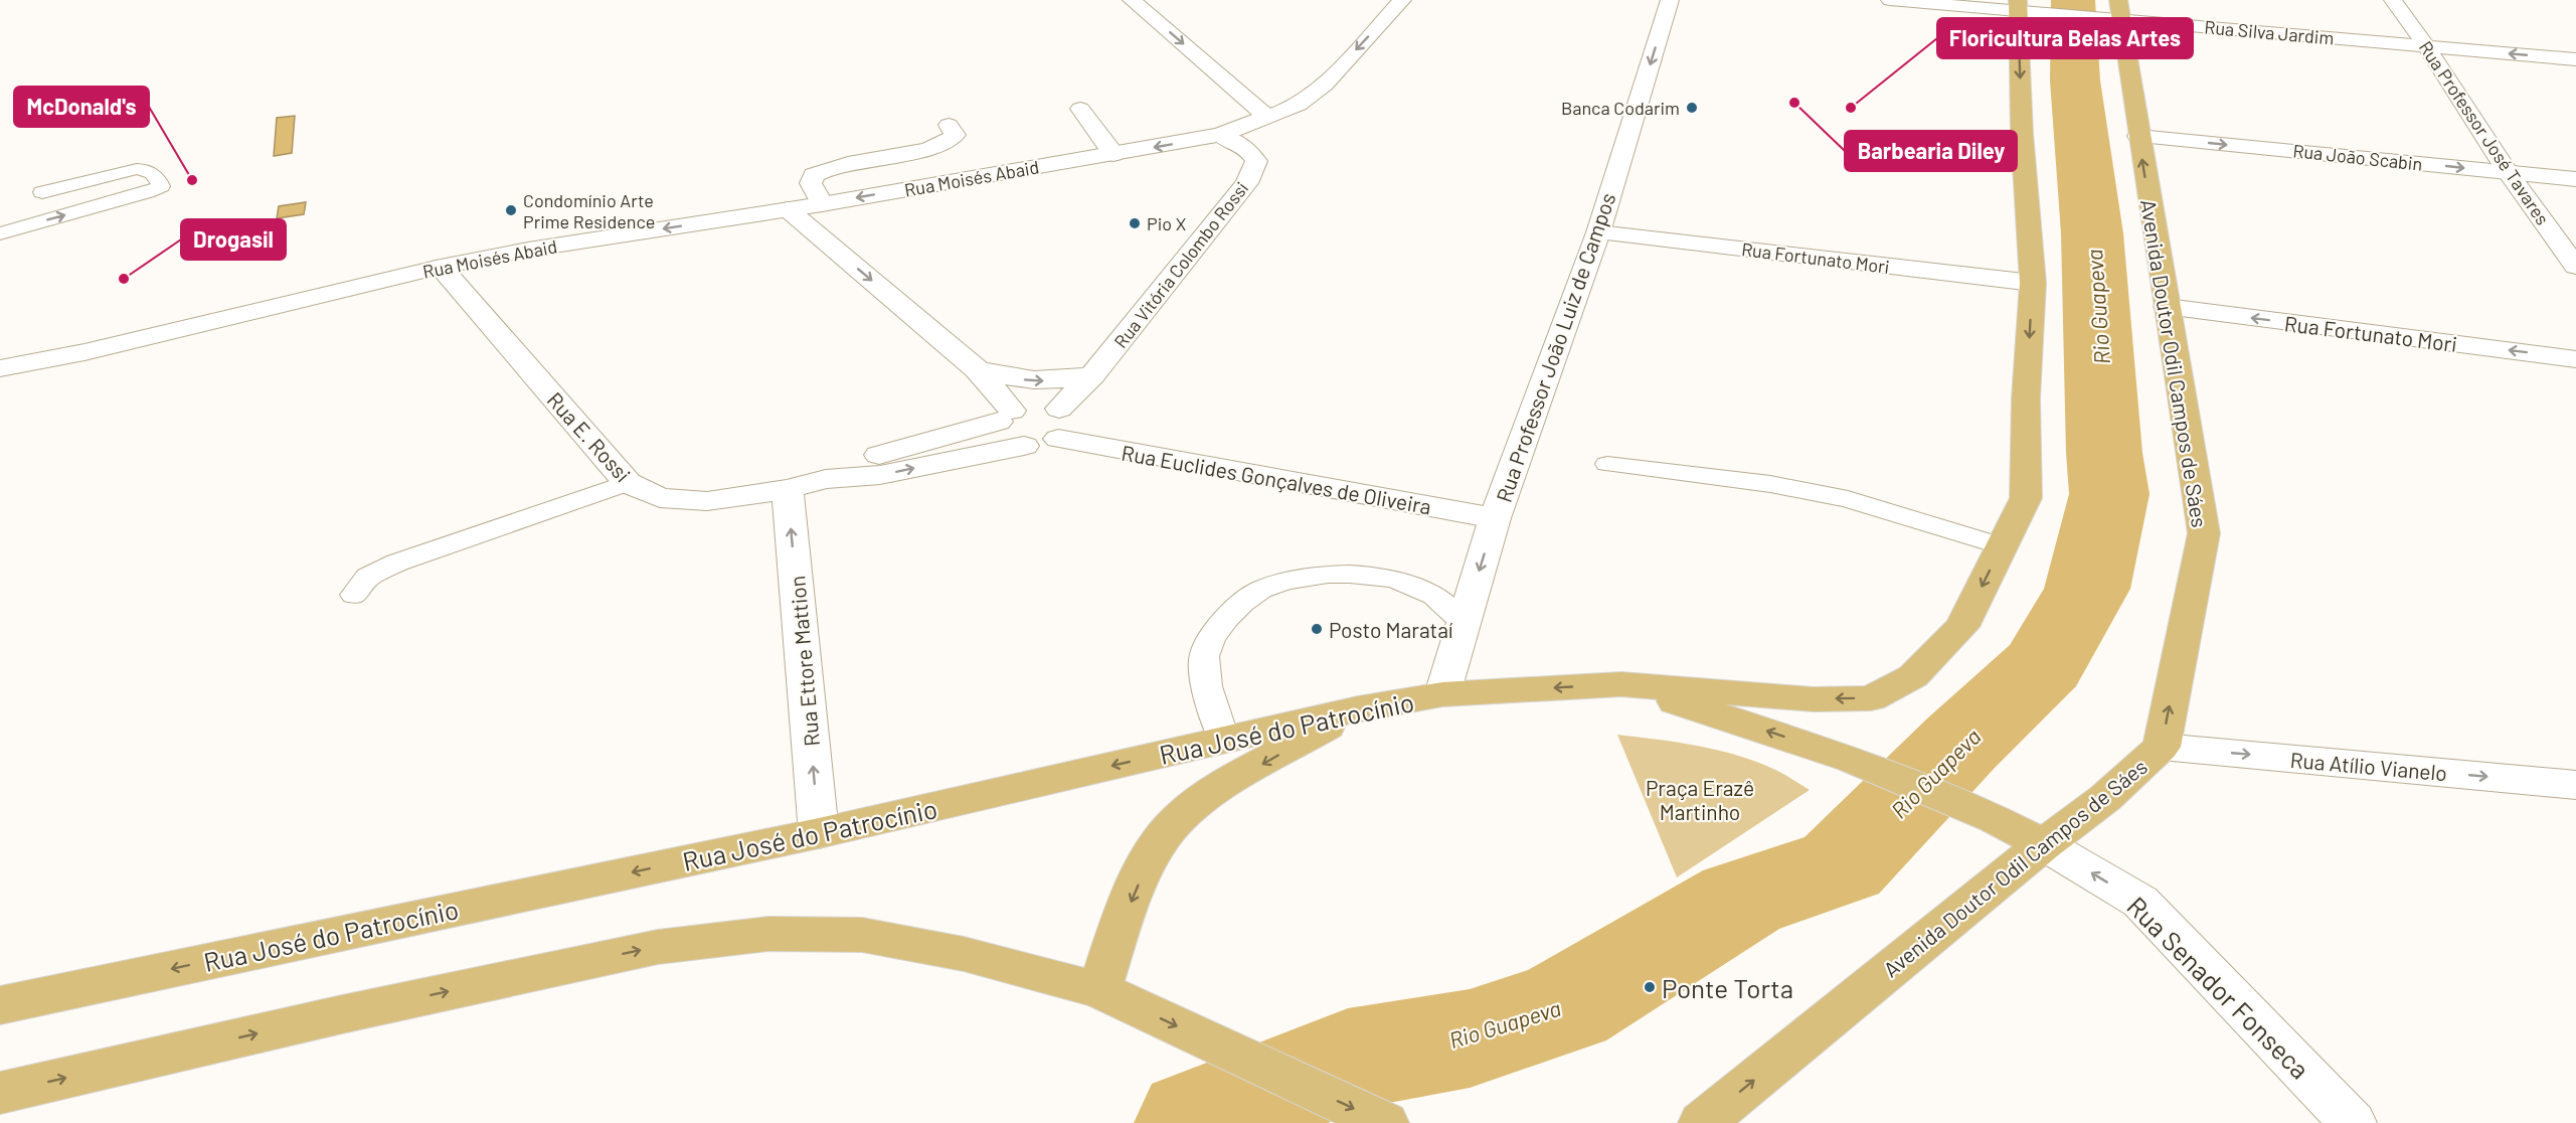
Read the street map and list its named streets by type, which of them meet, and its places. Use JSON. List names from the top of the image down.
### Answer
{
  "streets": {
    "main road": ["Avenida Doutor Odil Campos de Sáes", "Rua José do Patrocínio"],
    "street": [
      "Rua Silva Jardim",
      "Rua Professor José Tavares",
      "Rua João Scabin",
      "Rua Moisés Abaid",
      "Rua Fortunato Mori",
      "Rua Vitória Colombo Rossi",
      "Rua Professor João Luiz de Campos",
      "Rua E. Rossi",
      "Rua Euclides Gonçalves de Oliveira",
      "Rua Ettore Mattion",
      "Rua Atílio Vianelo",
      "Rua Senador Fonseca"
    ]
  },
  "crossings": [
    ["Rua Silva Jardim", "Rua Professor José Tavares"],
    ["Rua Silva Jardim", "Avenida Doutor Odil Campos de Sáes"],
    ["Rua Professor José Tavares", "Rua João Scabin"],
    ["Rua João Scabin", "Avenida Doutor Odil Campos de Sáes"],
    ["Rua Moisés Abaid", "Rua Vitória Colombo Rossi"],
    ["Rua Moisés Abaid", "Rua E. Rossi"],
    ["Rua Fortunato Mori", "Rua Professor João Luiz de Campos"],
    ["Rua Fortunato Mori", "Avenida Doutor Odil Campos de Sáes"],
    ["Rua Vitória Colombo Rossi", "Rua E. Rossi"],
    ["Rua Professor João Luiz de Campos", "Rua Euclides Gonçalves de Oliveira"],
    ["Rua Professor João Luiz de Campos", "Rua José do Patrocínio"],
    ["Avenida Doutor Odil Campos de Sáes", "Rua Atílio Vianelo"],
    ["Avenida Doutor Odil Campos de Sáes", "Rua Senador Fonseca"],
    ["Rua E. Rossi", "Rua Euclides Gonçalves de Oliveira"],
    ["Rua E. Rossi", "Rua Ettore Mattion"],
    ["Rua Ettore Mattion", "Rua José do Patrocínio"]
  ],
  "one_way": [
    "Rua João Scabin",
    "Rua Moisés Abaid",
    "Rua Fortunato Mori",
    "Rua Professor João Luiz de Campos",
    "Rua Ettore Mattion",
    "Rua Atílio Vianelo",
    "Rua Senador Fonseca"
  ],
  "water": ["Rio Guapeva"],
  "parks": ["Praça Erazê Martinho"],
  "places": [
    "Barbearia Diley",
    "Banca Codarim",
    "Floricultura Belas Artes",
    "McDonald's",
    "Condomínio Arte Prime Residence",
    "Pio X",
    "Drogasil",
    "Posto Marataí",
    "Ponte Torta"
  ]
}
